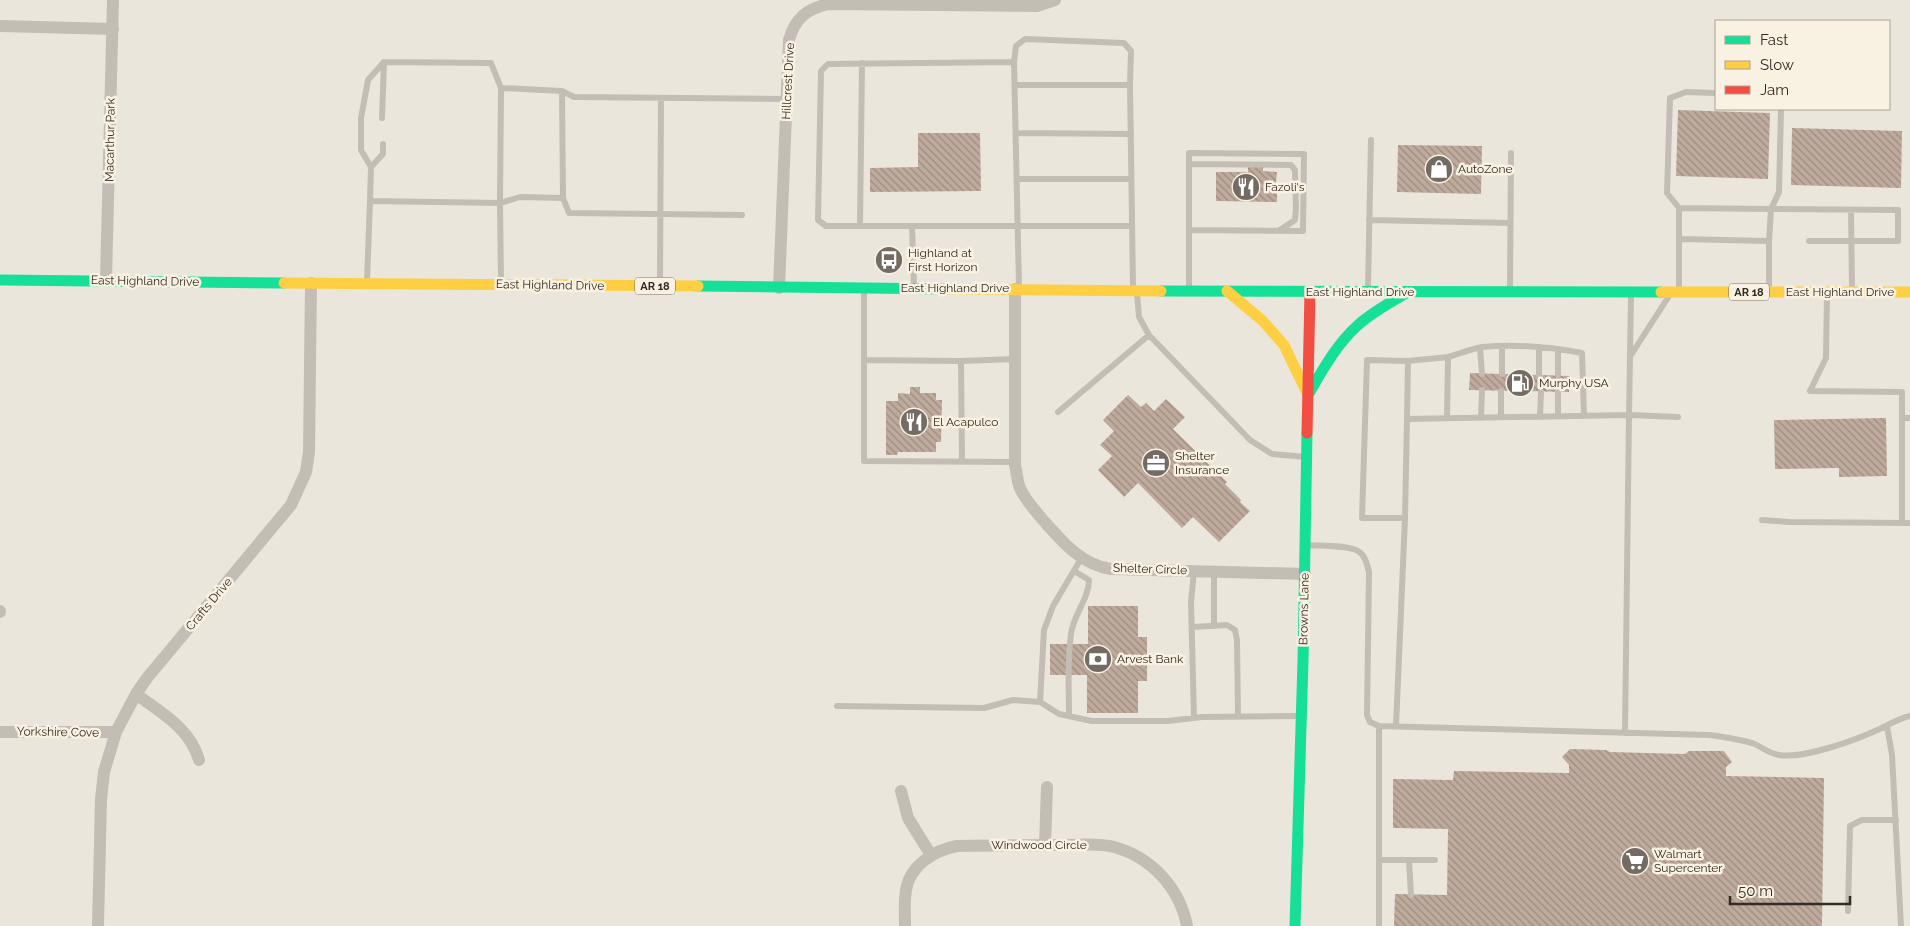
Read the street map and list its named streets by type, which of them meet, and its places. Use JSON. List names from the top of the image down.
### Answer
{
  "streets": {
    "main road": ["East Highland Drive", "AR 18", "Browns Lane"],
    "street": [
      "Hillcrest Drive",
      "Macarthur Park",
      "Shelter Circle",
      "Crafts Drive",
      "Yorkshire Cove",
      "Windwood Circle"
    ]
  },
  "crossings": [
    ["Hillcrest Drive", "East Highland Drive"],
    ["Macarthur Park", "East Highland Drive"],
    ["East Highland Drive", "Shelter Circle"],
    ["East Highland Drive", "Crafts Drive"],
    ["East Highland Drive", "Browns Lane"],
    ["Shelter Circle", "Browns Lane"],
    ["Crafts Drive", "Yorkshire Cove"]
  ],
  "places": {
    "shop": ["AutoZone"],
    "restaurant": ["Fazoli's", "El Acapulco"],
    "bus stop": ["Highland at First Horizon"],
    "fuel station": ["Murphy USA"],
    "office": ["Shelter Insurance"],
    "bank": ["Arvest Bank"],
    "supermarket": ["Walmart Supercenter"]
  },
  "legend": ["Fast", "Slow", "Jam"],
  "scale_bar": "50 m"
}
